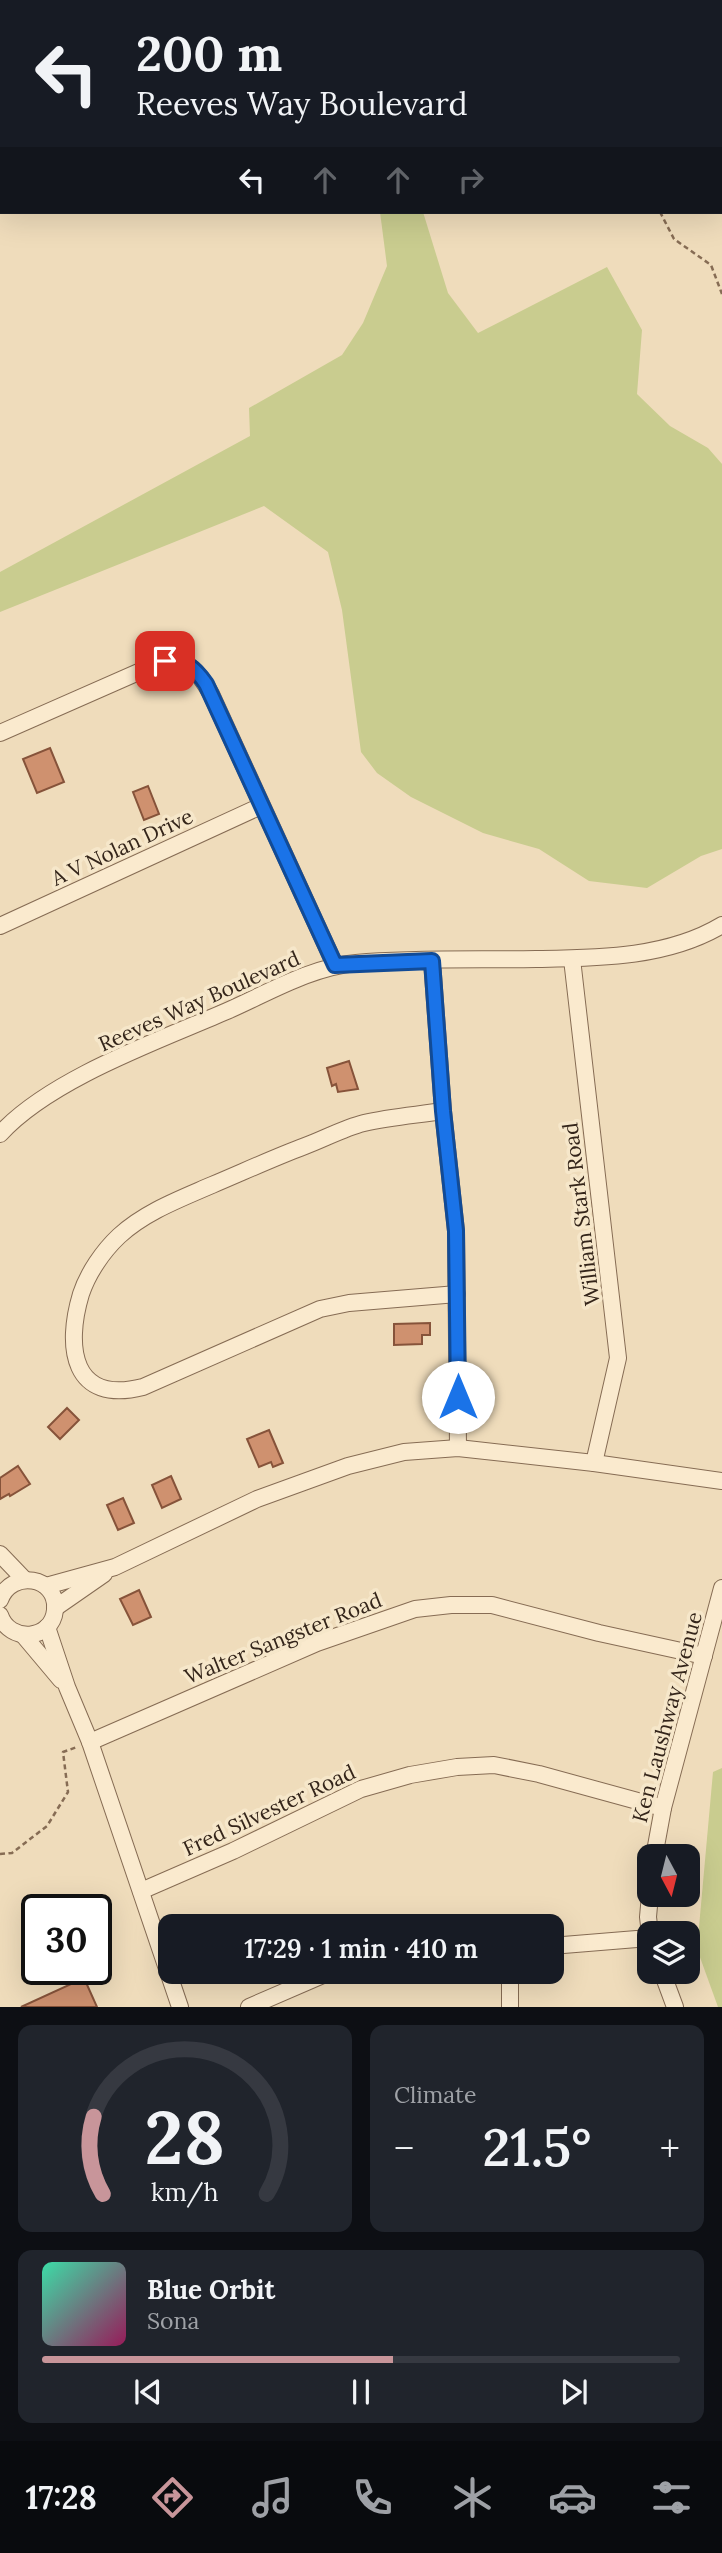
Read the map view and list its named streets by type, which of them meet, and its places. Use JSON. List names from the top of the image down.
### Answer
{
  "streets": {
    "street": [
      "A V Nolan Drive",
      "Reeves Way Boulevard",
      "William Stark Road",
      "Walter Sangster Road",
      "Ken Laushway Avenue",
      "Fred Silvester Road"
    ]
  },
  "crossings": [
    ["Reeves Way Boulevard", "William Stark Road"],
    ["Walter Sangster Road", "Ken Laushway Avenue"],
    ["Ken Laushway Avenue", "Fred Silvester Road"]
  ],
  "north": "bottom",
  "page": {
    "turn": ["200 m", "Reeves Way Boulevard"],
    "limit": "30",
    "trip": "17:29 · 1 min · 410 m",
    "tile": "Climate",
    "heat": ["−", "21.5°", "+"],
    "song": ["Blue Orbit", "Sona"],
    "tabs": "17:28",
    "gauge": ["28", "km/h"]
  }
}
